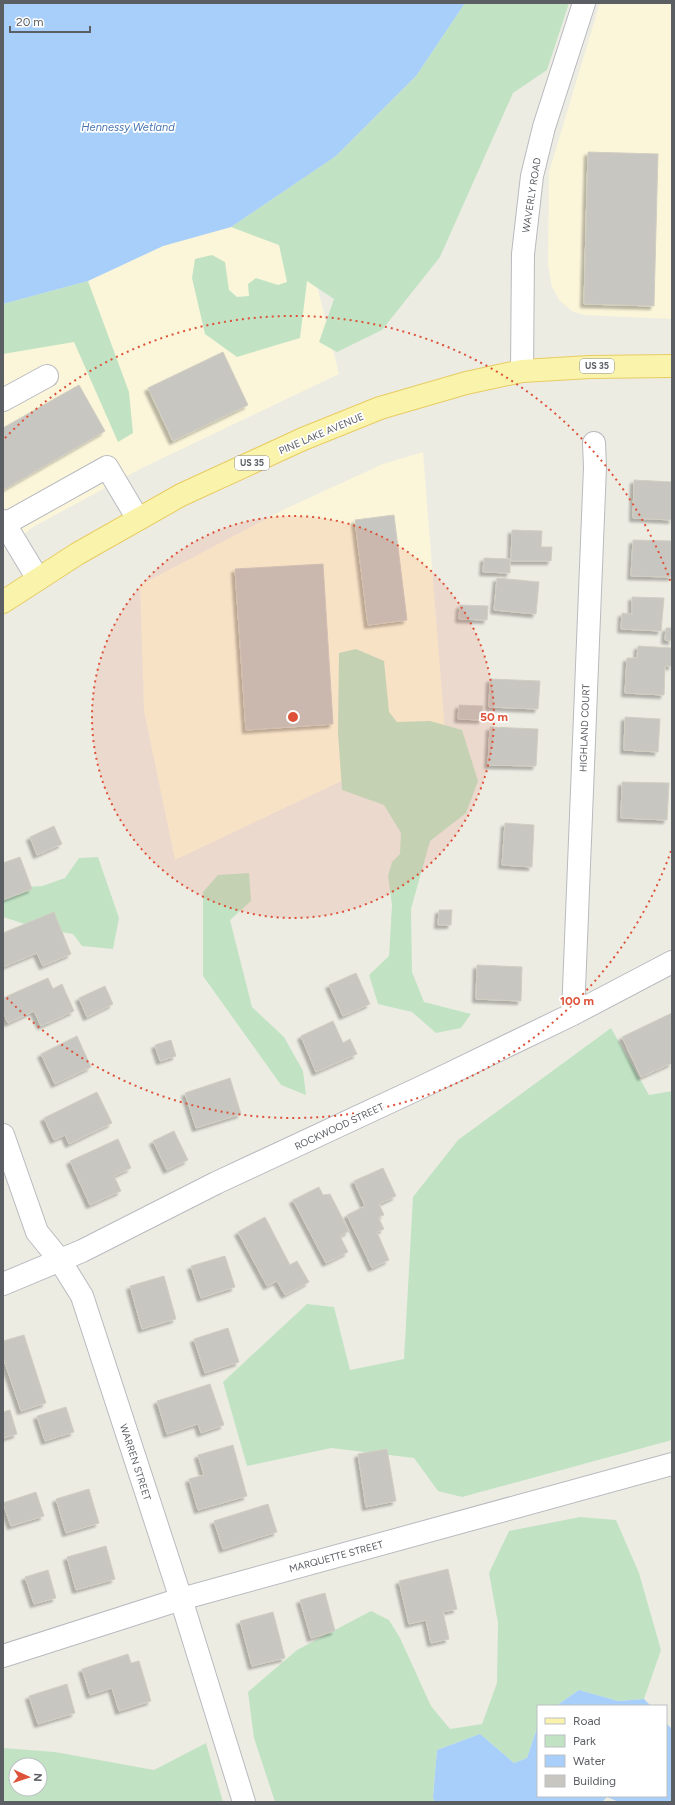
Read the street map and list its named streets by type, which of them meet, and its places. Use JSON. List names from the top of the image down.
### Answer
{
  "streets": {
    "main road": ["US 35", "PINE LAKE AVENUE"],
    "street": [
      "WAVERLY ROAD",
      "HIGHLAND COURT",
      "ROCKWOOD STREET",
      "WARREN STREET",
      "MARQUETTE STREET"
    ]
  },
  "crossings": [
    ["WAVERLY ROAD", "PINE LAKE AVENUE"],
    ["HIGHLAND COURT", "ROCKWOOD STREET"],
    ["ROCKWOOD STREET", "WARREN STREET"],
    ["WARREN STREET", "MARQUETTE STREET"]
  ],
  "water": ["Hennessy Wetland"],
  "legend": [
    "Road",
    "Park",
    "Water",
    "Building"
  ],
  "scale_bar": "20 m",
  "north": "right",
  "rings": ["50 m", "100 m"]
}
